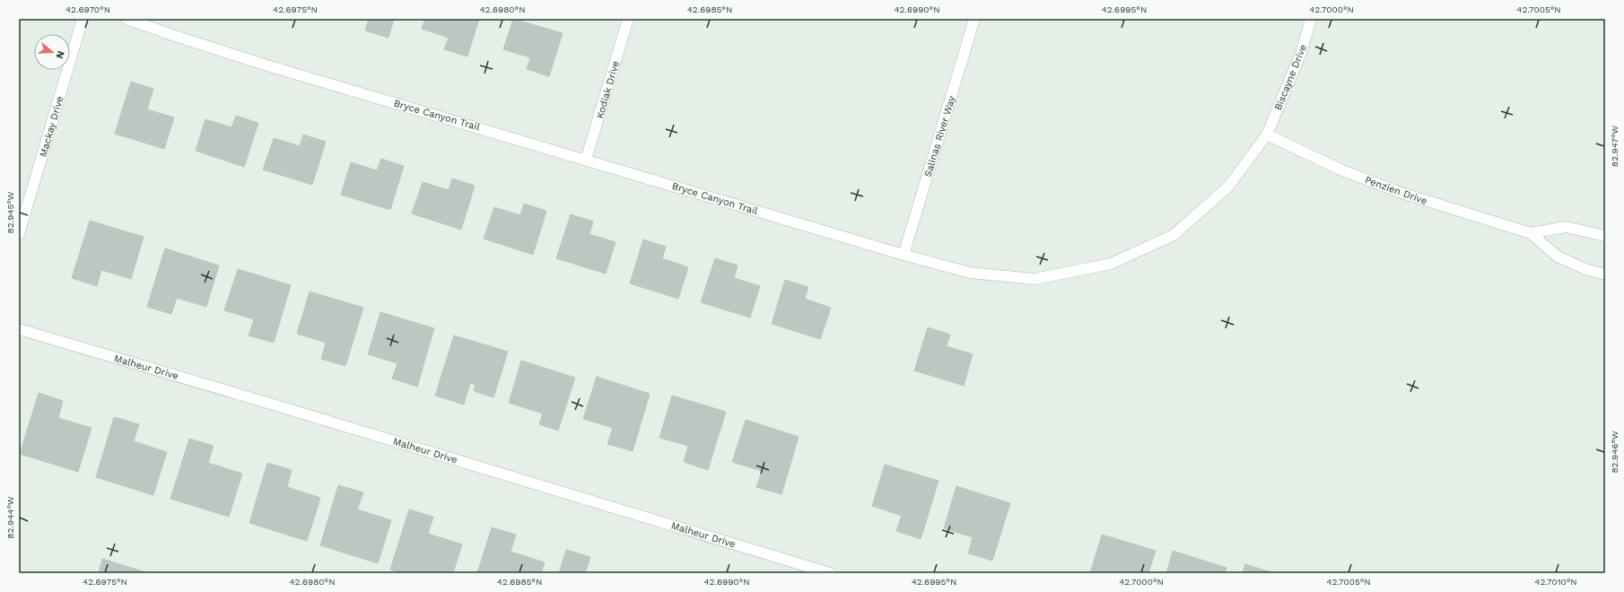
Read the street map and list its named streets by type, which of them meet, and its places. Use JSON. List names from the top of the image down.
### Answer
{
  "streets": {
    "street": [
      "Biscayne Drive",
      "Kodiak Drive",
      "Bryce Canyon Trail",
      "Mackay Drive",
      "Salinas River Way",
      "Penzien Drive",
      "Malheur Drive"
    ]
  },
  "crossings": [
    ["Biscayne Drive", "Bryce Canyon Trail"],
    ["Biscayne Drive", "Penzien Drive"],
    ["Kodiak Drive", "Bryce Canyon Trail"],
    ["Bryce Canyon Trail", "Salinas River Way"],
    ["Bryce Canyon Trail", "Penzien Drive"]
  ],
  "north": "right",
  "coordinates": [
    "42.6970°N",
    "42.6975°N",
    "42.6980°N",
    "42.6985°N",
    "42.6990°N",
    "42.6995°N",
    "42.7000°N",
    "42.7005°N",
    "82.947°W",
    "82.945°W",
    "82.946°W",
    "82.944°W",
    "42.7010°N"
  ]
}
